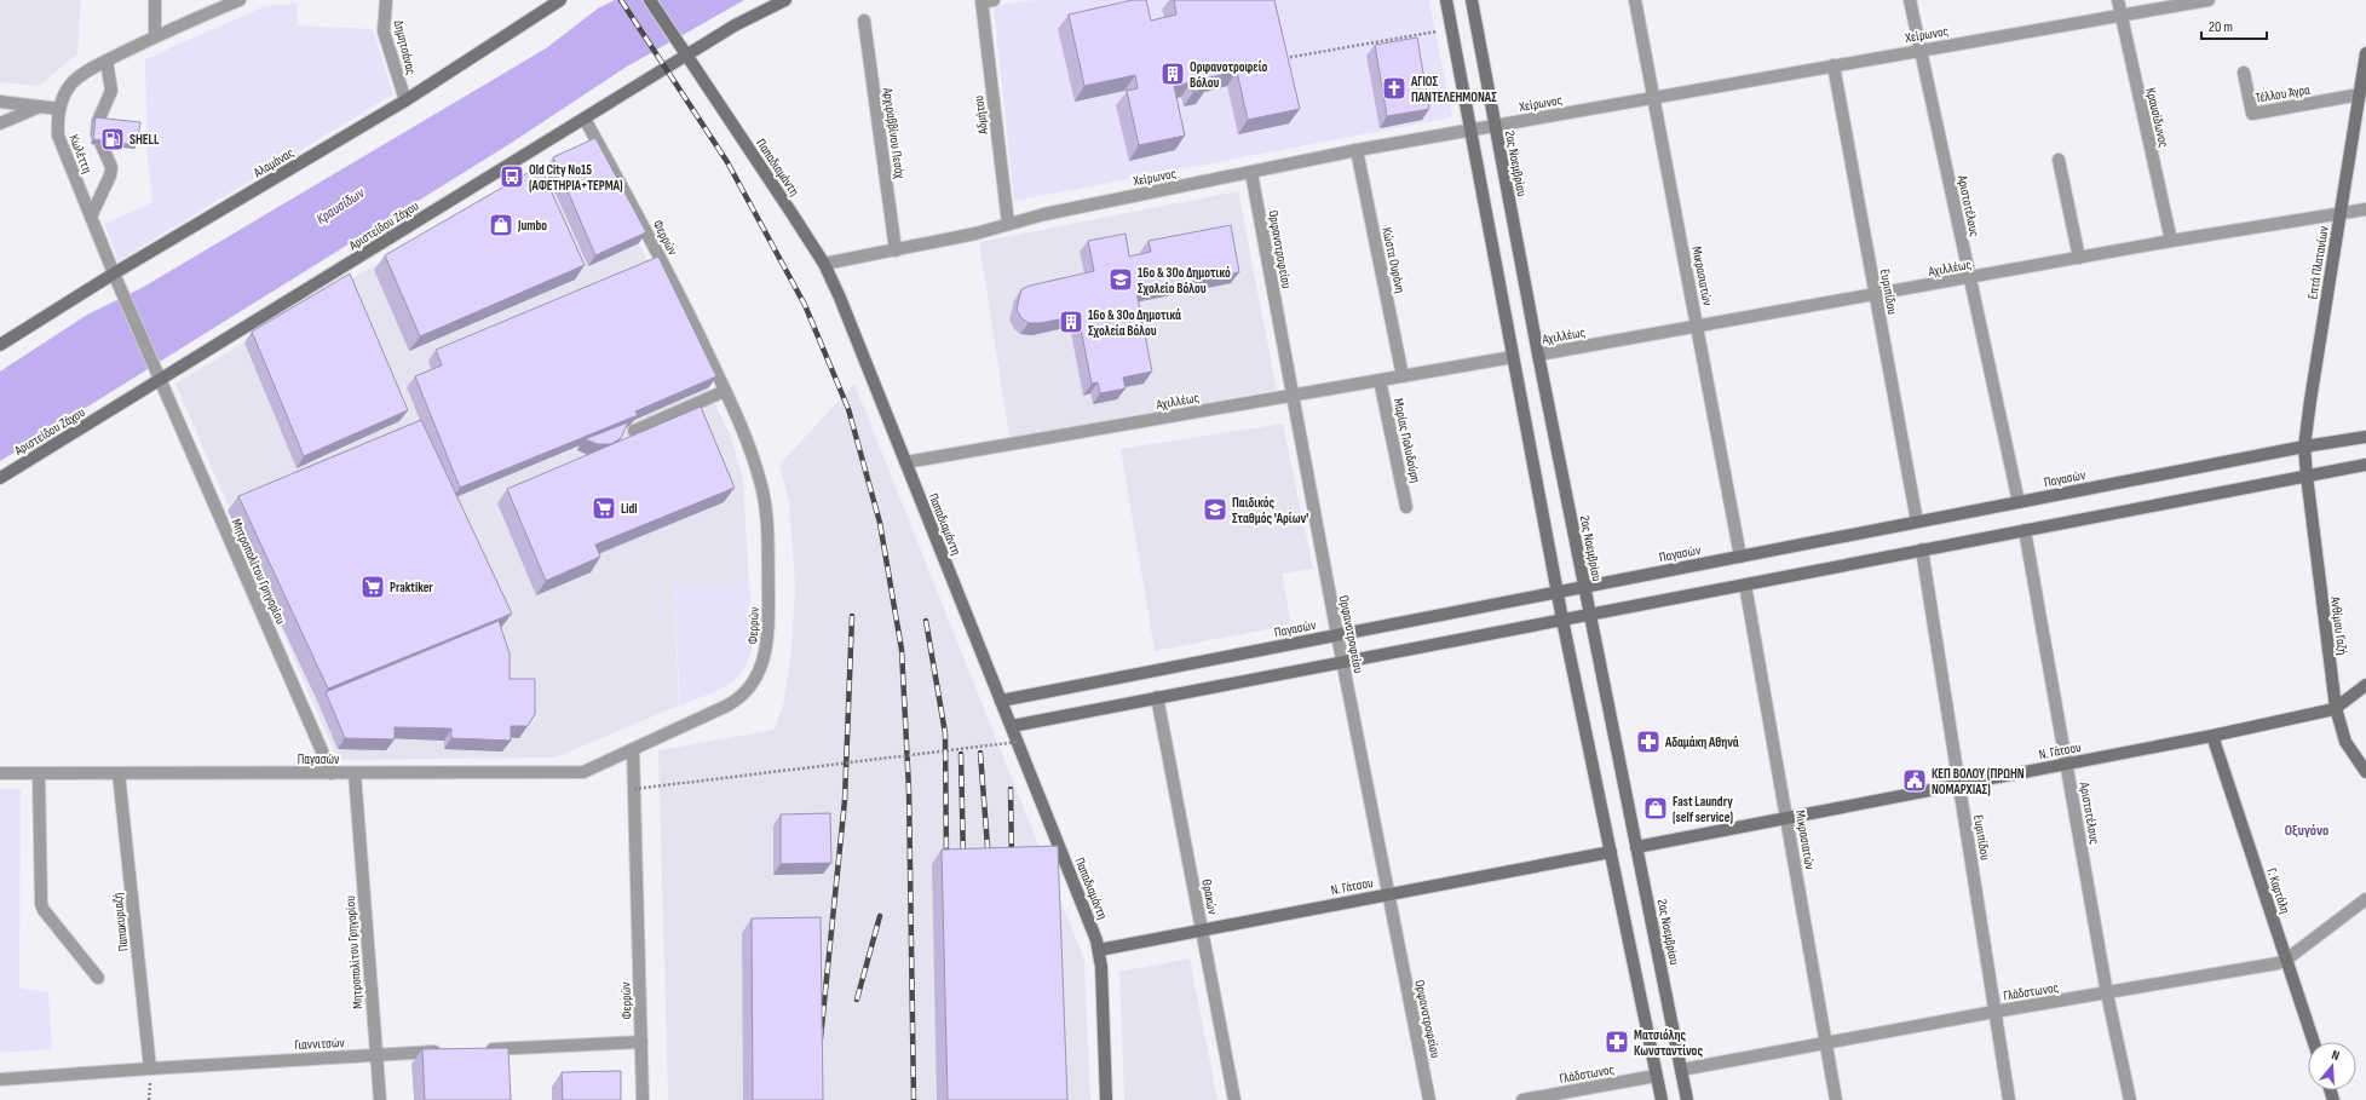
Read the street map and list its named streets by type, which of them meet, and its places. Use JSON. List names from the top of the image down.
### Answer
{
  "streets": {
    "street": [
      "Χείρωνος",
      "Δημητσάνας",
      "Τέλλου Άγρα",
      "Αδμήτου",
      "Κραυσίδωνος",
      "Αρχιραββίνου Πεσάχ",
      "Κωλέττη",
      "Αλαμάνας",
      "2ας Νοεμβρίου",
      "Παπαδιαμάντη",
      "Αριστοτέλους",
      "Αριστείδου Ζάχου",
      "Φερρών",
      "Ορφανοτροφείου",
      "Κώστα Ουράνη",
      "Επτά Πλατανίων",
      "Αχιλλέως",
      "Μικρασιατών",
      "Ευριπίδου",
      "Μαρίας Πολυδούρη",
      "Παγασών",
      "Μητροπολίτου Γρηγορίου",
      "Ανθίμου Γαζή",
      "Ν. Γάτσου",
      "Γ. Καρτάλη",
      "Θρακών",
      "Παπακυριαζή",
      "Γλάδστωνος",
      "Γιαννιτσών"
    ]
  },
  "crossings": [
    ["Χείρωνος", "Αδμήτου"],
    ["Χείρωνος", "Κραυσίδωνος"],
    ["Χείρωνος", "Αρχιραββίνου Πεσάχ"],
    ["Χείρωνος", "2ας Νοεμβρίου"],
    ["Χείρωνος", "Παπαδιαμάντη"],
    ["Χείρωνος", "Αριστοτέλους"],
    ["Χείρωνος", "Ορφανοτροφείου"],
    ["Χείρωνος", "Κώστα Ουράνη"],
    ["Χείρωνος", "Μικρασιατών"],
    ["Χείρωνος", "Ευριπίδου"],
    ["Δημητσάνας", "Αλαμάνας"],
    ["Τέλλου Άγρα", "Επτά Πλατανίων"],
    ["Κραυσίδωνος", "Αχιλλέως"],
    ["Κωλέττη", "Αλαμάνας"],
    ["Κωλέττη", "Αριστείδου Ζάχου"],
    ["Κωλέττη", "Μητροπολίτου Γρηγορίου"],
    ["2ας Νοεμβρίου", "Αχιλλέως"],
    ["2ας Νοεμβρίου", "Παγασών"],
    ["2ας Νοεμβρίου", "Ν. Γάτσου"],
    ["2ας Νοεμβρίου", "Γλάδστωνος"],
    ["Παπαδιαμάντη", "Αριστείδου Ζάχου"],
    ["Παπαδιαμάντη", "Αχιλλέως"],
    ["Παπαδιαμάντη", "Παγασών"],
    ["Παπαδιαμάντη", "Ν. Γάτσου"],
    ["Αριστοτέλους", "Αχιλλέως"],
    ["Αριστοτέλους", "Παγασών"],
    ["Αριστοτέλους", "Ν. Γάτσου"],
    ["Αριστοτέλους", "Γλάδστωνος"],
    ["Αριστείδου Ζάχου", "Φερρών"],
    ["Αριστείδου Ζάχου", "Μητροπολίτου Γρηγορίου"],
    ["Φερρών", "Παγασών"],
    ["Ορφανοτροφείου", "Αχιλλέως"],
    ["Ορφανοτροφείου", "Παγασών"],
    ["Ορφανοτροφείου", "Ν. Γάτσου"],
    ["Κώστα Ουράνη", "Αχιλλέως"],
    ["Επτά Πλατανίων", "Αχιλλέως"],
    ["Επτά Πλατανίων", "Παγασών"],
    ["Επτά Πλατανίων", "Ανθίμου Γαζή"],
    ["Αχιλλέως", "Μικρασιατών"],
    ["Αχιλλέως", "Ευριπίδου"],
    ["Αχιλλέως", "Μαρίας Πολυδούρη"],
    ["Μικρασιατών", "Παγασών"],
    ["Μικρασιατών", "Ν. Γάτσου"],
    ["Μικρασιατών", "Γλάδστωνος"],
    ["Ευριπίδου", "Παγασών"],
    ["Ευριπίδου", "Ν. Γάτσου"],
    ["Ευριπίδου", "Γλάδστωνος"],
    ["Παγασών", "Μητροπολίτου Γρηγορίου"],
    ["Παγασών", "Παπακυριαζή"],
    ["Μητροπολίτου Γρηγορίου", "Γιαννιτσών"],
    ["Ανθίμου Γαζή", "Ν. Γάτσου"],
    ["Ν. Γάτσου", "Γ. Καρτάλη"],
    ["Ν. Γάτσου", "Θρακών"],
    ["Γ. Καρτάλη", "Γλάδστωνος"],
    ["Παπακυριαζή", "Γιαννιτσών"]
  ],
  "districts": ["Οξυγόνο"],
  "water": ["Κραυσίδων"],
  "places": {
    "building": ["Ορφανοτροφείο Βόλου", "16ο & 30ο Δημοτικά Σχολεία Βόλου"],
    "church": ["ΑΓΙΟΣ ΠΑΝΤΕΛΕΗΜΟΝΑΣ"],
    "fuel station": ["SHELL"],
    "bus stop": ["Old City Νο15 (ΑΦΕΤΗΡΙΑ+ΤΕΡΜΑ)"],
    "shop": ["Jumbo", "Fast Laundry (self service)"],
    "school or university": ["16ο & 30ο Δημοτικό Σχολείο Βόλου", "Παιδικός Σταθμός 'Αρίων'"],
    "supermarket": ["Lidl", "Praktiker"],
    "pharmacy": ["Αδαμάκη Αθηνά", "Ματσιόλης Κωνσταντίνος"],
    "public building": ["ΚΕΠ ΒΟΛΟΥ (ΠΡΩΗΝ ΝΟΜΑΡΧΙΑΣ)"]
  },
  "scale_bar": "20 m",
  "north": "top"
}
